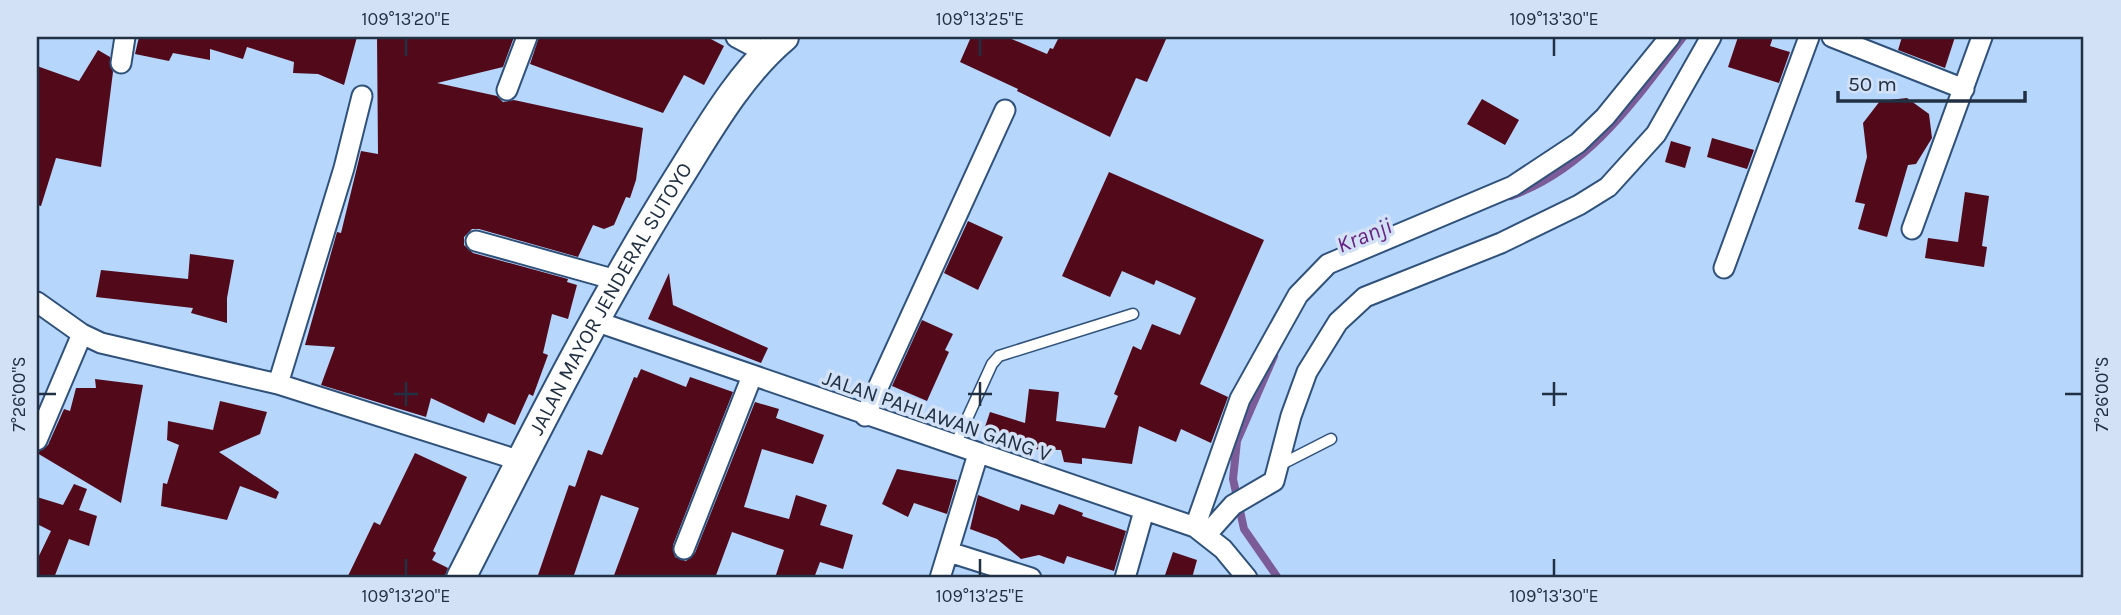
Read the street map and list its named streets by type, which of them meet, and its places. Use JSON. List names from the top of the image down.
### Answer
{
  "streets": {
    "main road": ["JALAN MAYOR JENDERAL SUTOYO"],
    "street": ["JALAN PAHLAWAN GANG V"]
  },
  "crossings": [
    ["JALAN MAYOR JENDERAL SUTOYO", "JALAN PAHLAWAN GANG V"]
  ],
  "water": ["Kranji"],
  "scale_bar": "50 m",
  "coordinates": [
    "109°13'20\"E",
    "109°13'25\"E",
    "109°13'30\"E",
    "7°26'00\"S"
  ]
}
